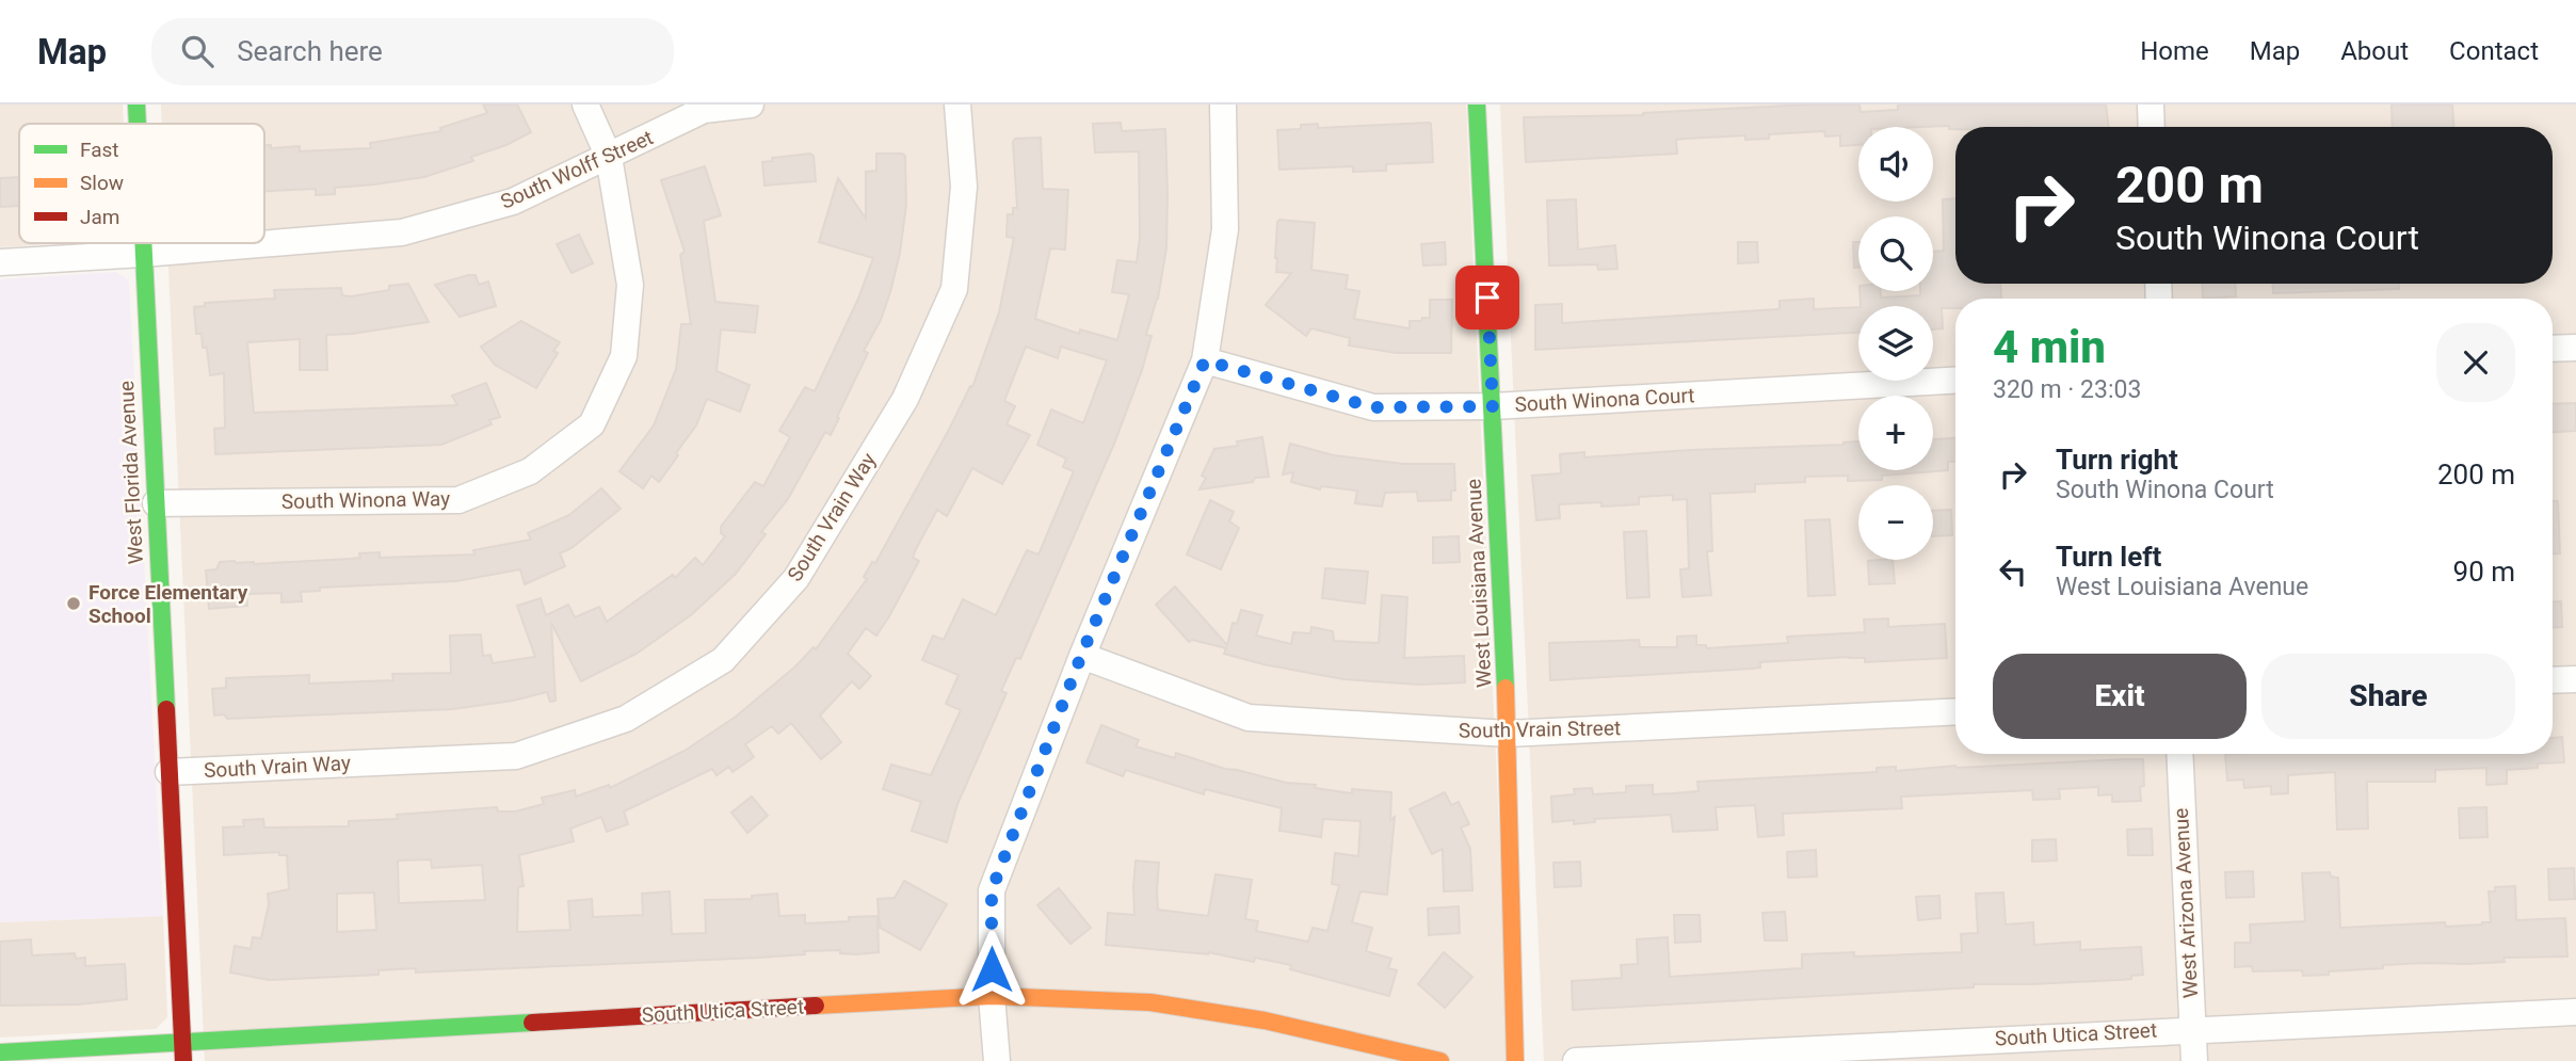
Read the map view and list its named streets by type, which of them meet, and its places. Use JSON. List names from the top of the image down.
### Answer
{
  "streets": {
    "street": [
      "South Wolff Street",
      "South Winona Court",
      "West Florida Avenue",
      "South Winona Way",
      "South Vrain Way",
      "West Louisiana Avenue",
      "South Vrain Street",
      "West Arizona Avenue",
      "South Utica Street"
    ]
  },
  "crossings": [
    ["South Wolff Street", "West Florida Avenue"],
    ["South Wolff Street", "South Winona Way"],
    ["South Winona Court", "West Louisiana Avenue"],
    ["West Florida Avenue", "South Winona Way"],
    ["West Florida Avenue", "South Vrain Way"],
    ["West Florida Avenue", "South Utica Street"],
    ["West Louisiana Avenue", "South Vrain Street"],
    ["West Arizona Avenue", "South Utica Street"]
  ],
  "places": ["Force Elementary School"],
  "legend": ["Fast", "Slow", "Jam"],
  "page": {
    "header": "Map",
    "search": "Search here",
    "nav": [
      "Home",
      "Map",
      "About",
      "Contact"
    ],
    "map_buttons": ["+", "−"],
    "turn": ["200 m", "South Winona Court"],
    "heading": ["4 min", "320 m · 23:03"],
    "list": [
      {
        "name": "Turn right",
        "note": "South Winona Court",
        "value": "200 m"
      },
      {
        "name": "Turn left",
        "note": "West Louisiana Avenue",
        "value": "90 m"
      }
    ],
    "buttons": ["Exit", "Share"]
  }
}
